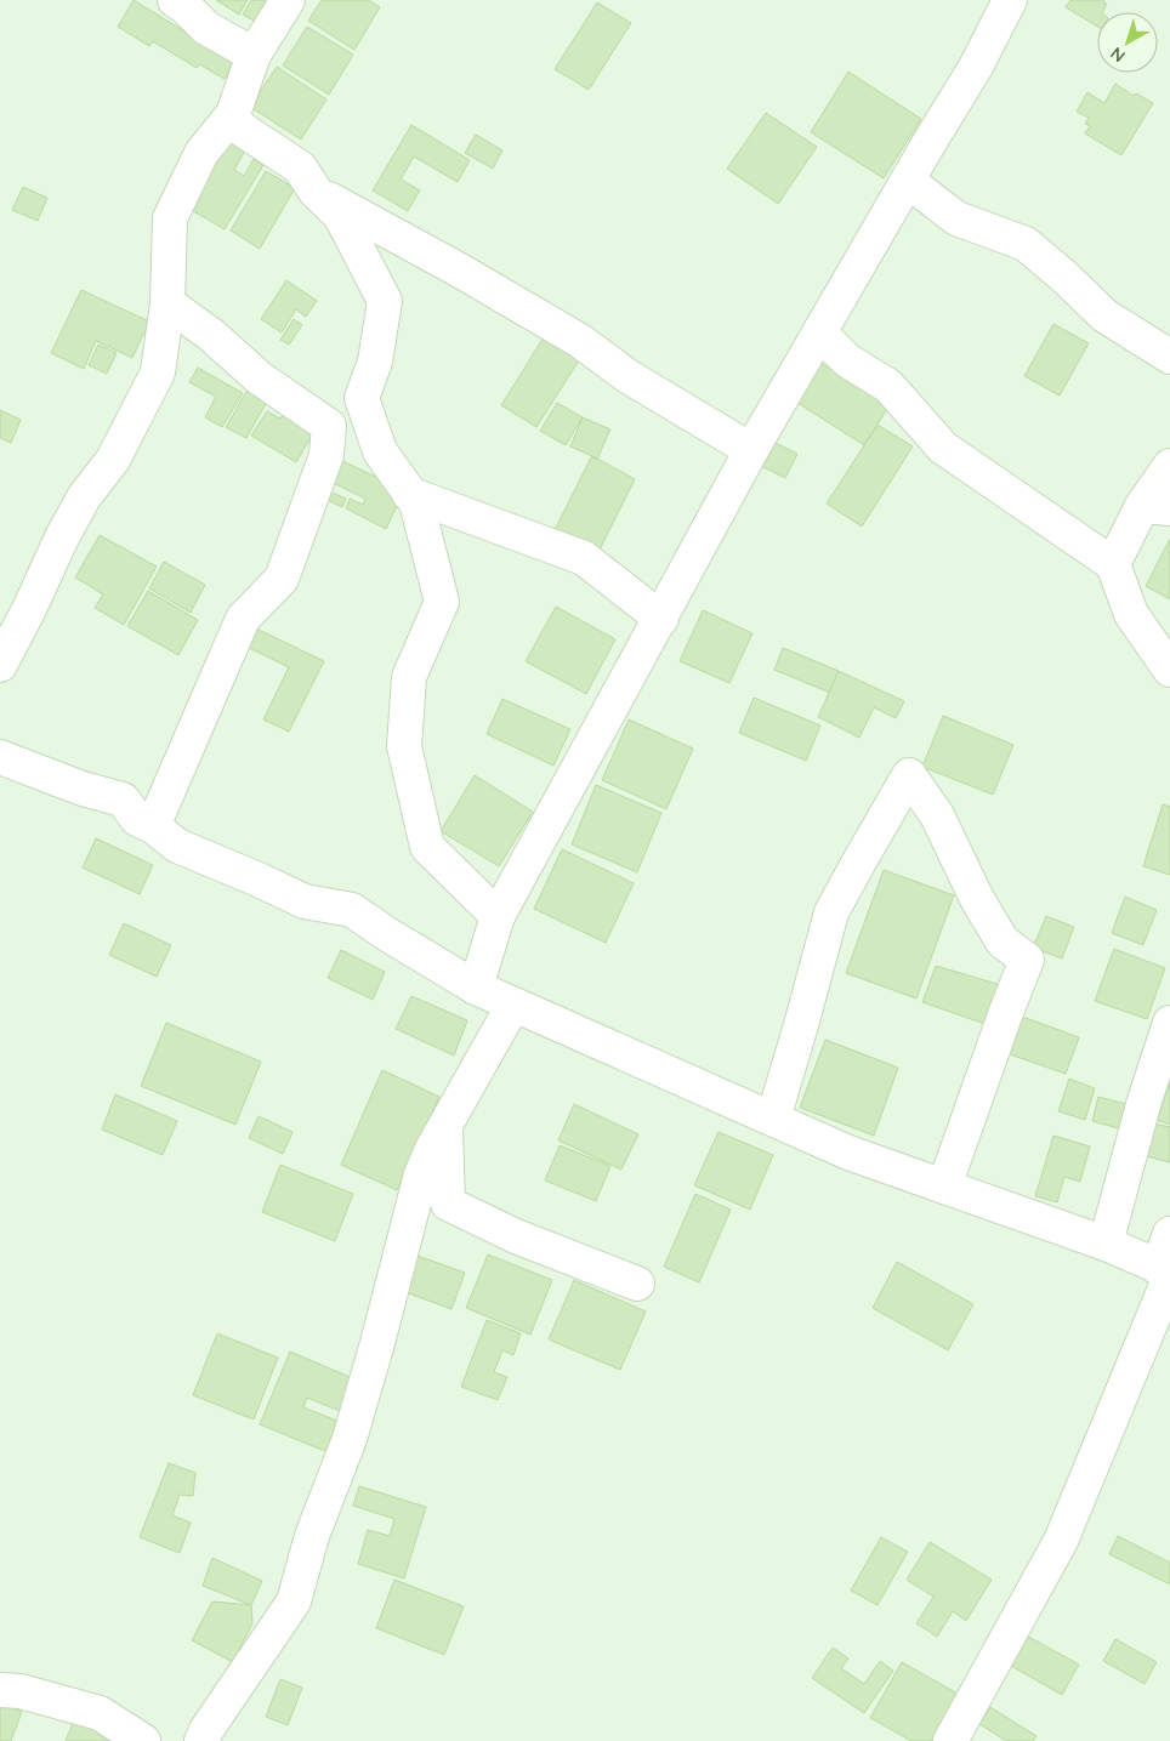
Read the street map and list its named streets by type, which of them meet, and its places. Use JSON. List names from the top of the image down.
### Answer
{
  "north": "bottom left"
}
